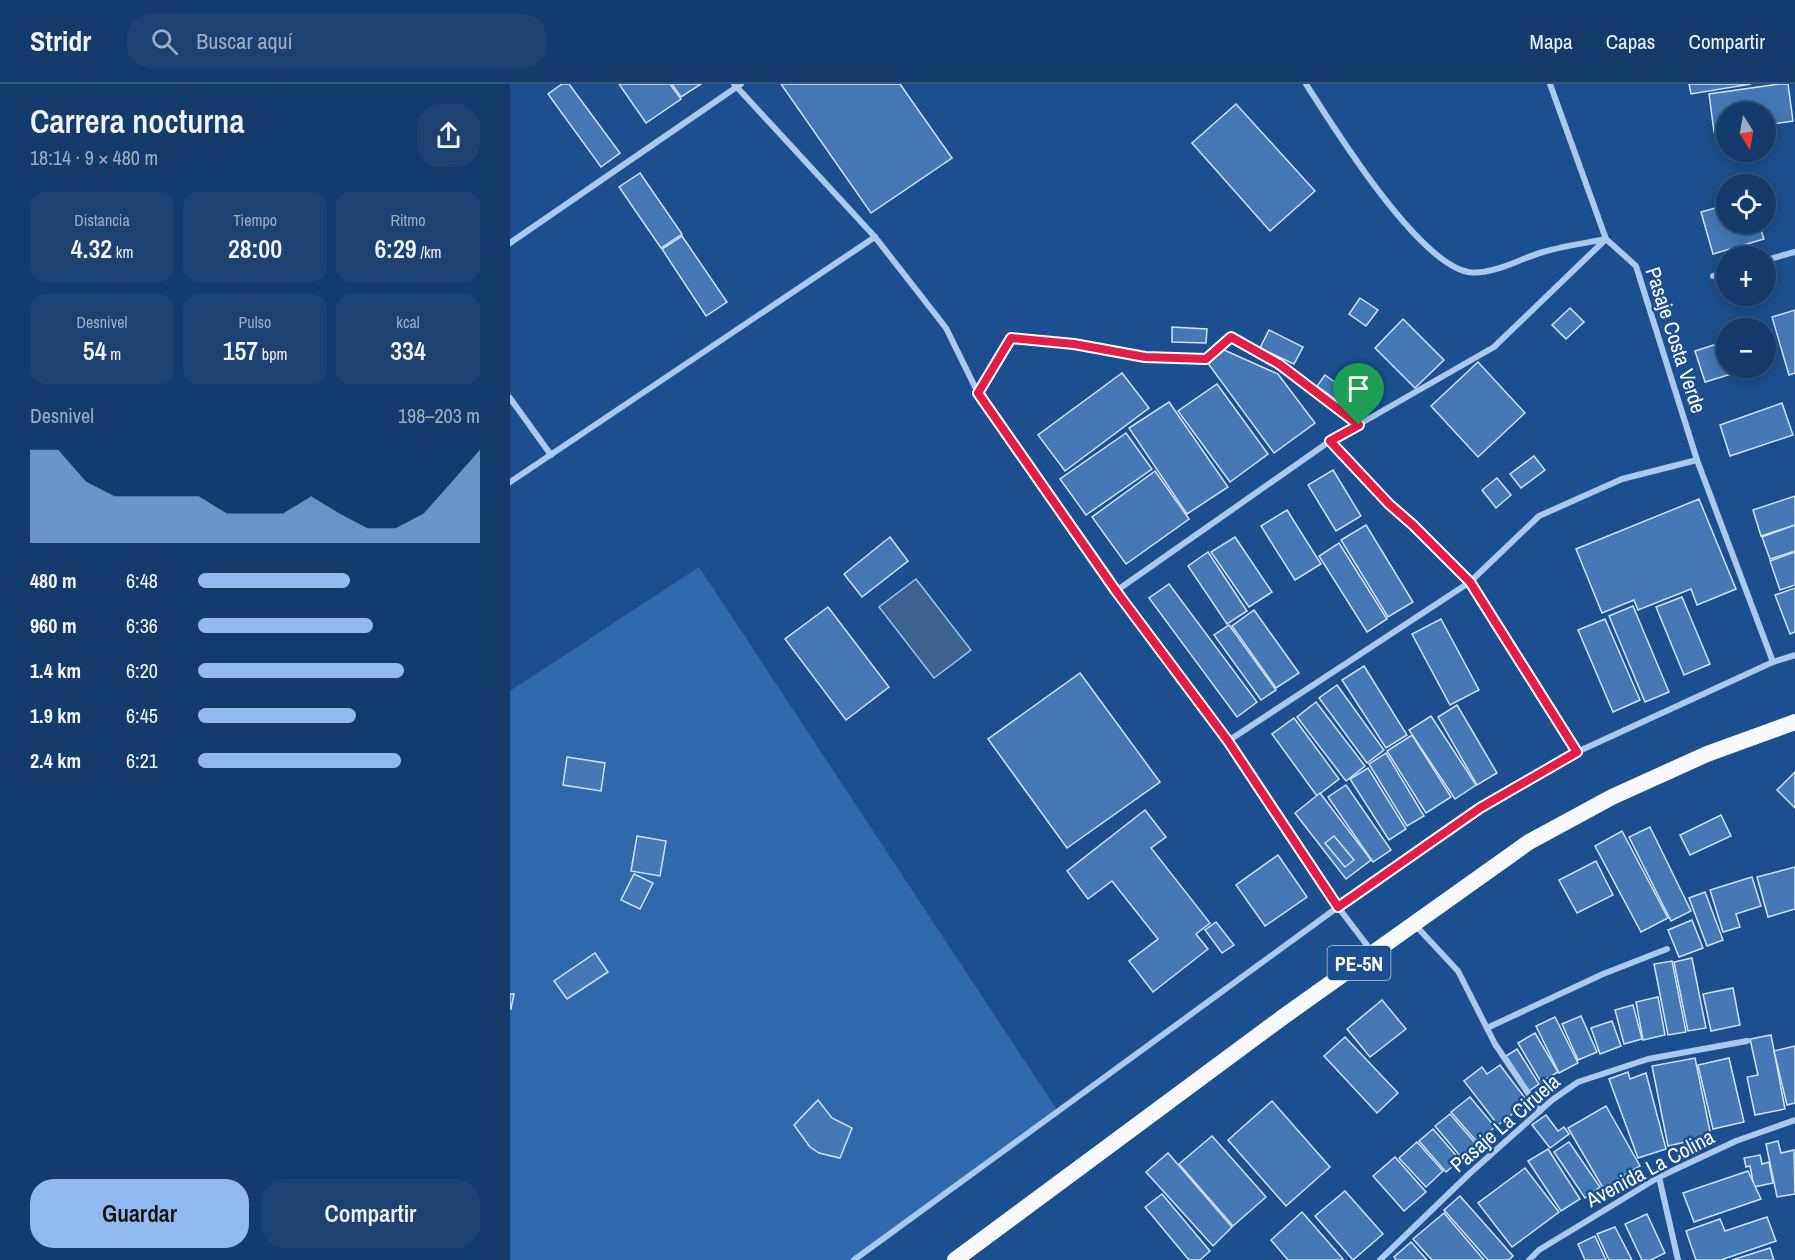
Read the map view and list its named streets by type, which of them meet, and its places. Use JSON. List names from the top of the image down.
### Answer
{
  "streets": {
    "highway": ["PE-5N"],
    "street": ["Pasaje Costa Verde", "Pasaje La Ciruela", "Avenida La Colina"]
  },
  "north": "bottom",
  "page": {
    "header": "Stridr",
    "search": "Buscar aquí",
    "nav": ["Mapa", "Capas", "Compartir"],
    "heading": ["Carrera nocturna", "18:14 · 9 × 480 m"],
    "map_buttons": ["+", "−"],
    "stats": [
      ["Distancia", "4.32 km"],
      ["Tiempo", "28:00"],
      ["Ritmo", "6:29 /km"],
      ["Desnivel", "54 m"],
      ["Pulso", "157 bpm"],
      ["kcal", "334"]
    ],
    "chart": ["Desnivel", "198–203 m"],
    "list": [
      {
        "name": "480 m",
        "note": "6:48"
      },
      {
        "name": "960 m",
        "note": "6:36"
      },
      {
        "name": "1.4 km",
        "note": "6:20"
      },
      {
        "name": "1.9 km",
        "note": "6:45"
      },
      {
        "name": "2.4 km",
        "note": "6:21"
      }
    ],
    "buttons": ["Guardar", "Compartir"]
  }
}
